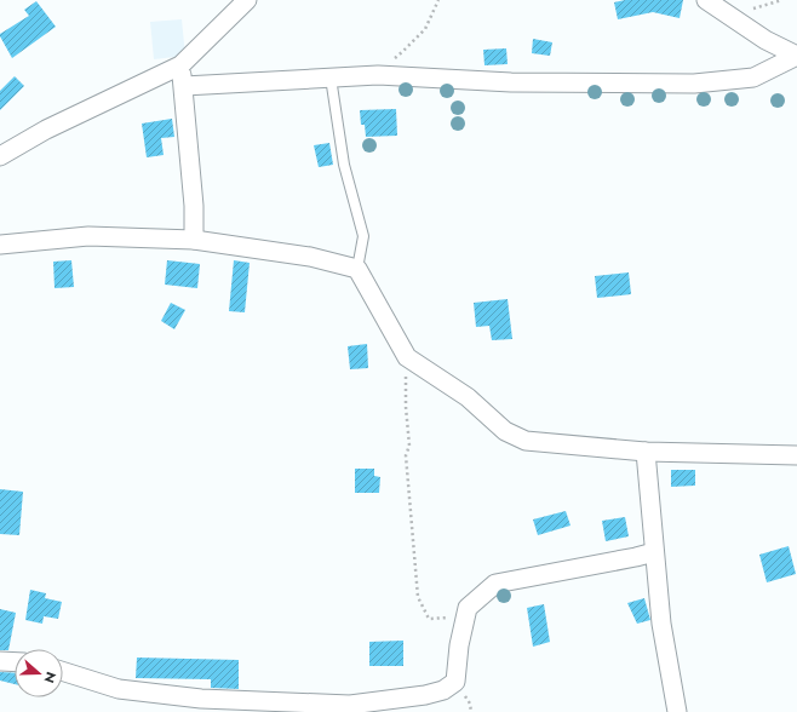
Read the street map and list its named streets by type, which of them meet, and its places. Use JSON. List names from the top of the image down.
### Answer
{
  "north": "right"
}
